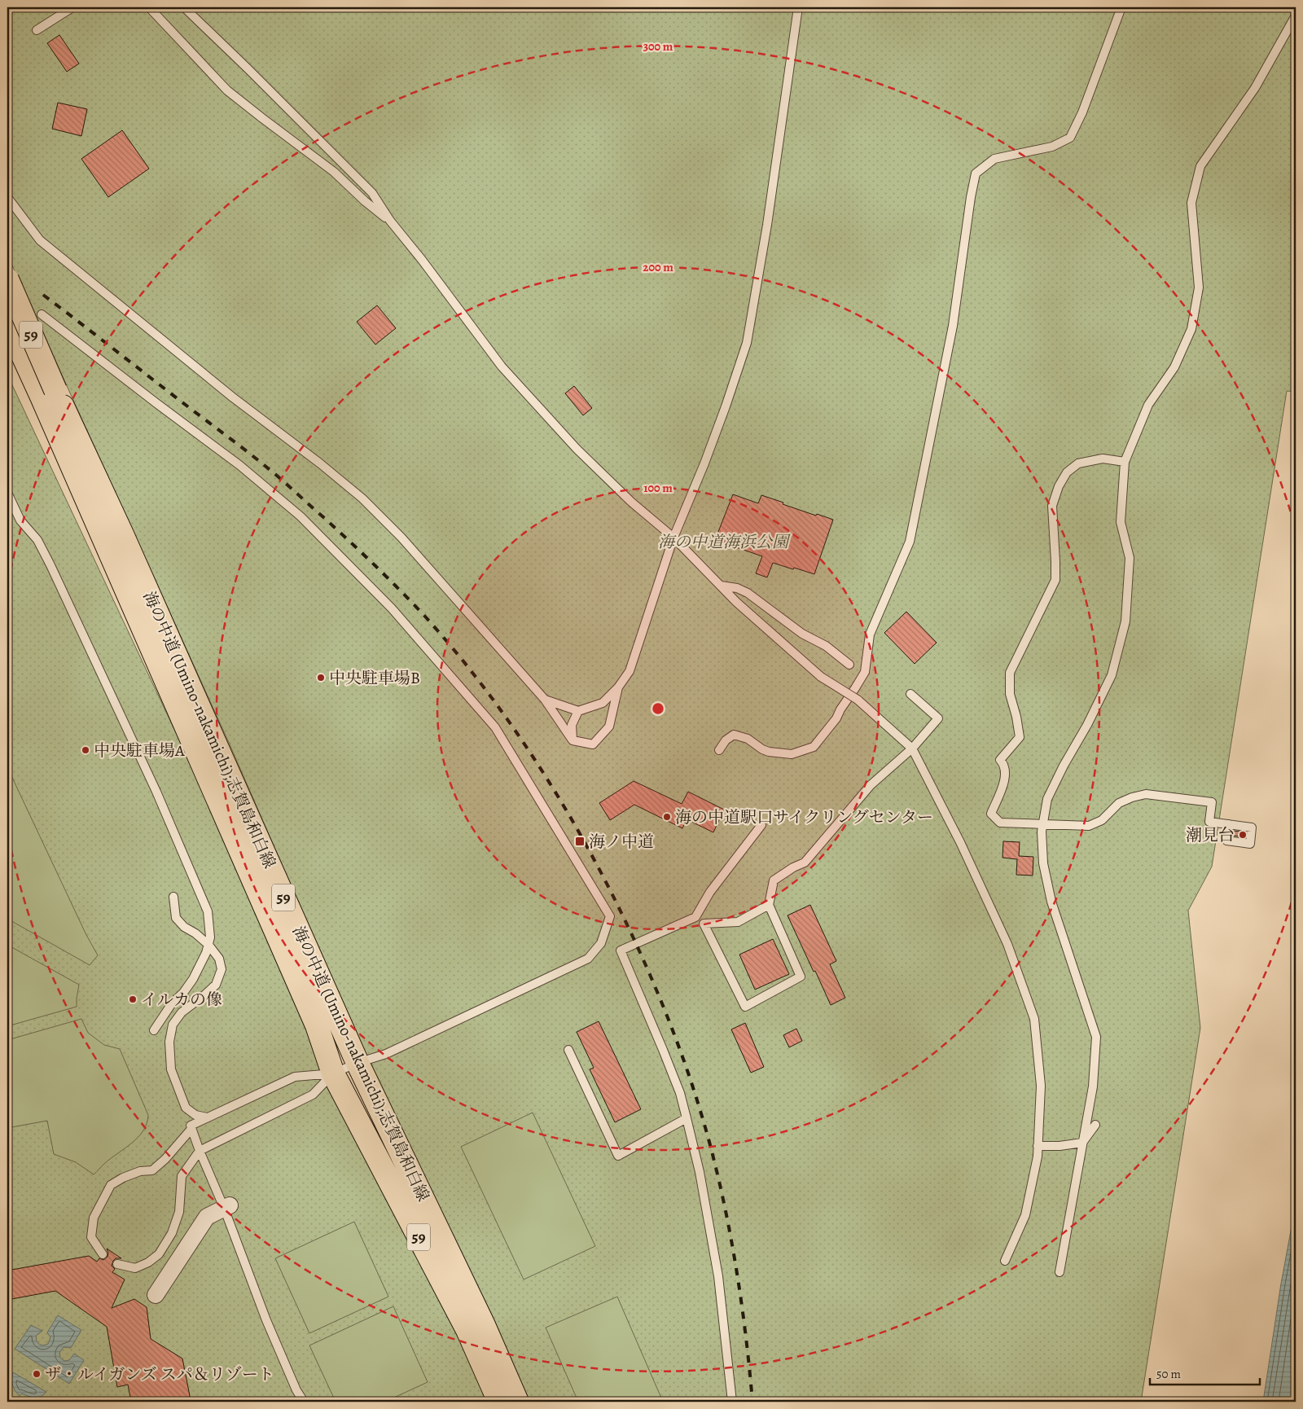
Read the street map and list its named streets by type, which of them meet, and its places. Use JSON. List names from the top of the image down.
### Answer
{
  "streets": {
    "main road": ["59", "海の中道 (Umino-nakamichi);志賀島和白線"]
  },
  "crossings": [
    ["59", "海の中道 (Umino-nakamichi);志賀島和白線"]
  ],
  "parks": ["海の中道海浜公園"],
  "places": {
    "other": [
      "中央駐車場B",
      "中央駐車場A",
      "海の中道駅口サイクリングセンター",
      "潮見台",
      "イルカの像",
      "ザ・ルイガンズ スパ＆リゾート"
    ],
    "transit": ["海ノ中道"]
  },
  "scale_bar": "50 m",
  "rings": ["300 m", "200 m", "100 m"]
}
